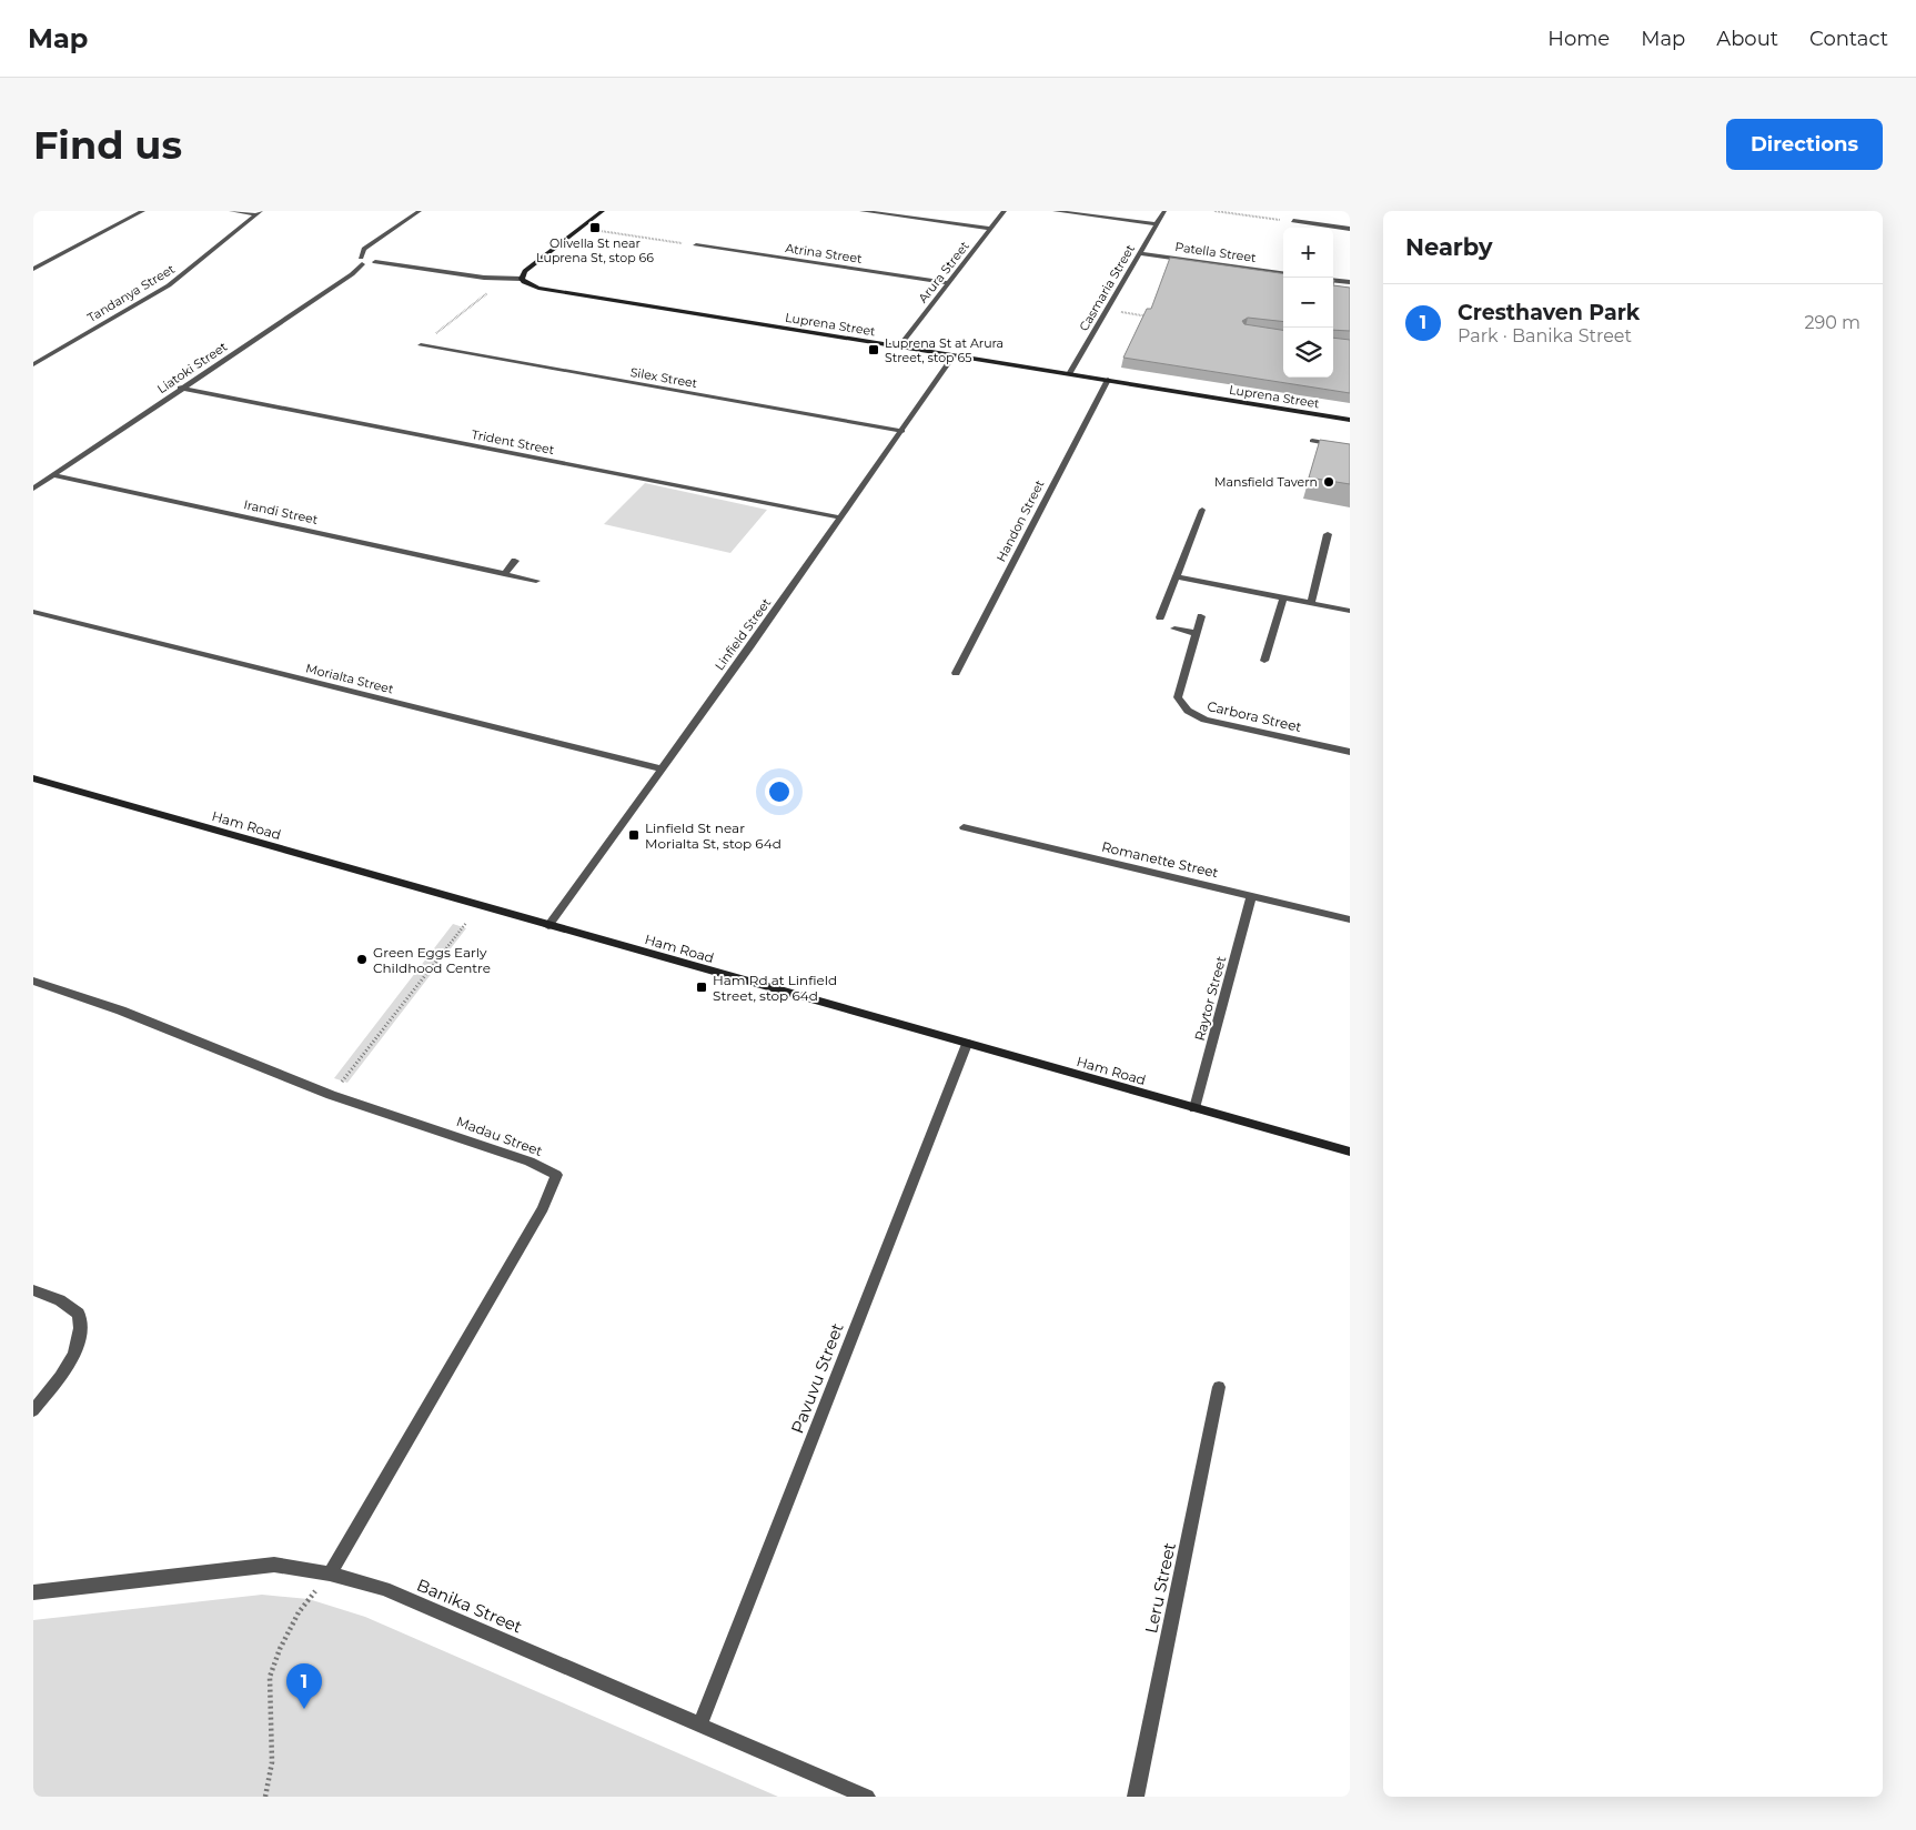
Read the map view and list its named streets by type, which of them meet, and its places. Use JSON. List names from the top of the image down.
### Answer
{
  "streets": {
    "street": [
      "Patella Street",
      "Atrina Street",
      "Arura Street",
      "Casmaria Street",
      "Tandanya Street",
      "Luprena Street",
      "Liatoki Street",
      "Silex Street",
      "Trident Street",
      "Irandi Street",
      "Handon Street",
      "Linfield Street",
      "Morialta Street",
      "Carbora Street",
      "Ham Road",
      "Romanette Street",
      "Raytor Street",
      "Madau Street",
      "Pavuvu Street",
      "Leru Street",
      "Banika Street"
    ]
  },
  "crossings": [
    ["Patella Street", "Casmaria Street"],
    ["Atrina Street", "Arura Street"],
    ["Arura Street", "Luprena Street"],
    ["Casmaria Street", "Luprena Street"],
    ["Luprena Street", "Liatoki Street"],
    ["Luprena Street", "Handon Street"],
    ["Luprena Street", "Linfield Street"],
    ["Liatoki Street", "Trident Street"],
    ["Liatoki Street", "Irandi Street"],
    ["Silex Street", "Linfield Street"],
    ["Trident Street", "Linfield Street"],
    ["Linfield Street", "Morialta Street"],
    ["Linfield Street", "Ham Road"],
    ["Ham Road", "Raytor Street"],
    ["Ham Road", "Pavuvu Street"],
    ["Romanette Street", "Raytor Street"],
    ["Madau Street", "Banika Street"],
    ["Pavuvu Street", "Banika Street"]
  ],
  "places": {
    "transit": [
      "Olivella St near Luprena St, stop 66",
      "Luprena St at Arura Street, stop 65",
      "Linfield St near Morialta St, stop 64d",
      "Ham Rd at Linfield Street, stop 64d"
    ],
    "other": ["Mansfield Tavern", "Green Eggs Early Childhood Centre"]
  },
  "page": {
    "header": "Map",
    "nav": [
      "Home",
      "Map",
      "About",
      "Contact"
    ],
    "buttons": "Directions",
    "title": "Find us",
    "heading": "Nearby",
    "map_buttons": ["+", "−"],
    "list": [
      {
        "mark": "1",
        "name": "Cresthaven Park",
        "note": "Park · Banika Street",
        "value": "290 m"
      }
    ],
    "pins": "1"
  }
}
